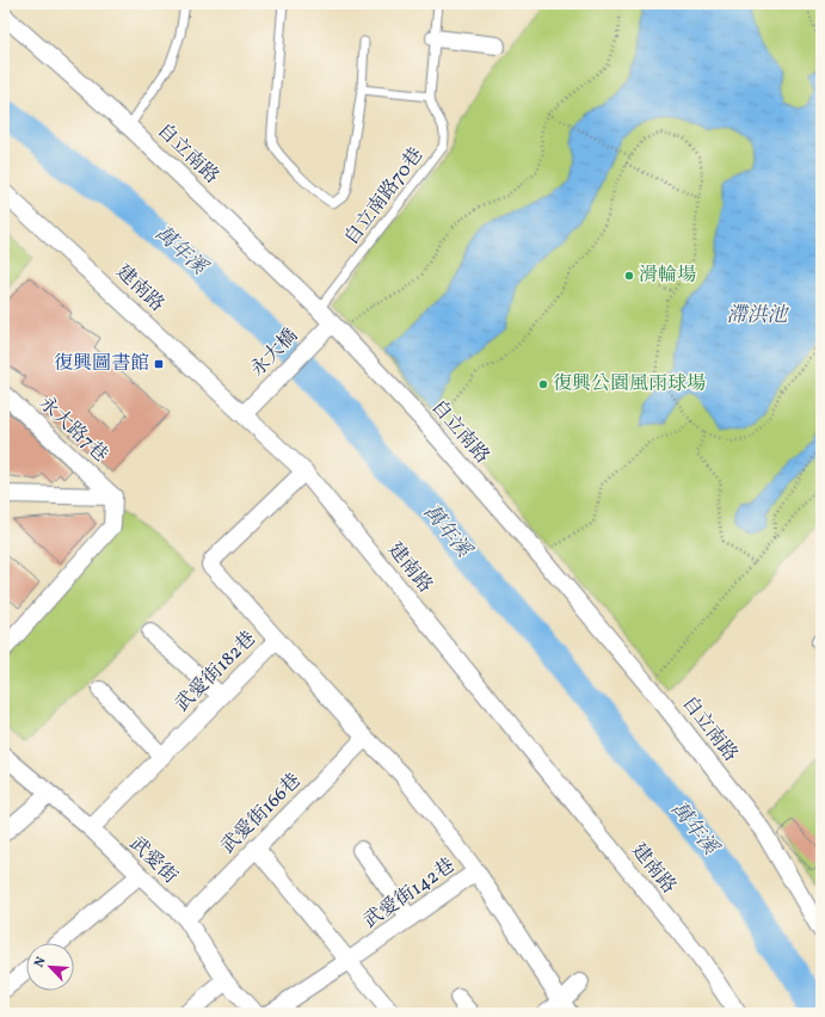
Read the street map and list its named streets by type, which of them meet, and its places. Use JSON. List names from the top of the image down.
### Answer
{
  "streets": {
    "street": [
      "自立南路",
      "建南路",
      "永大橋",
      "永大路7巷",
      "武愛街182巷",
      "武愛街166巷",
      "武愛街",
      "武愛街142巷"
    ],
    "lane": ["自立南路70巷"]
  },
  "crossings": [
    ["自立南路", "自立南路70巷"],
    ["自立南路", "永大橋"],
    ["建南路", "永大橋"],
    ["武愛街182巷", "武愛街166巷"],
    ["武愛街182巷", "武愛街"],
    ["武愛街182巷", "武愛街142巷"],
    ["武愛街166巷", "武愛街"],
    ["武愛街166巷", "武愛街142巷"]
  ],
  "water": ["萬年溪", "滯洪池"],
  "places": {
    "other": ["滑輪場", "復興公園風雨球場"],
    "transit": ["復興圖書館"]
  },
  "north": "top left"
}
